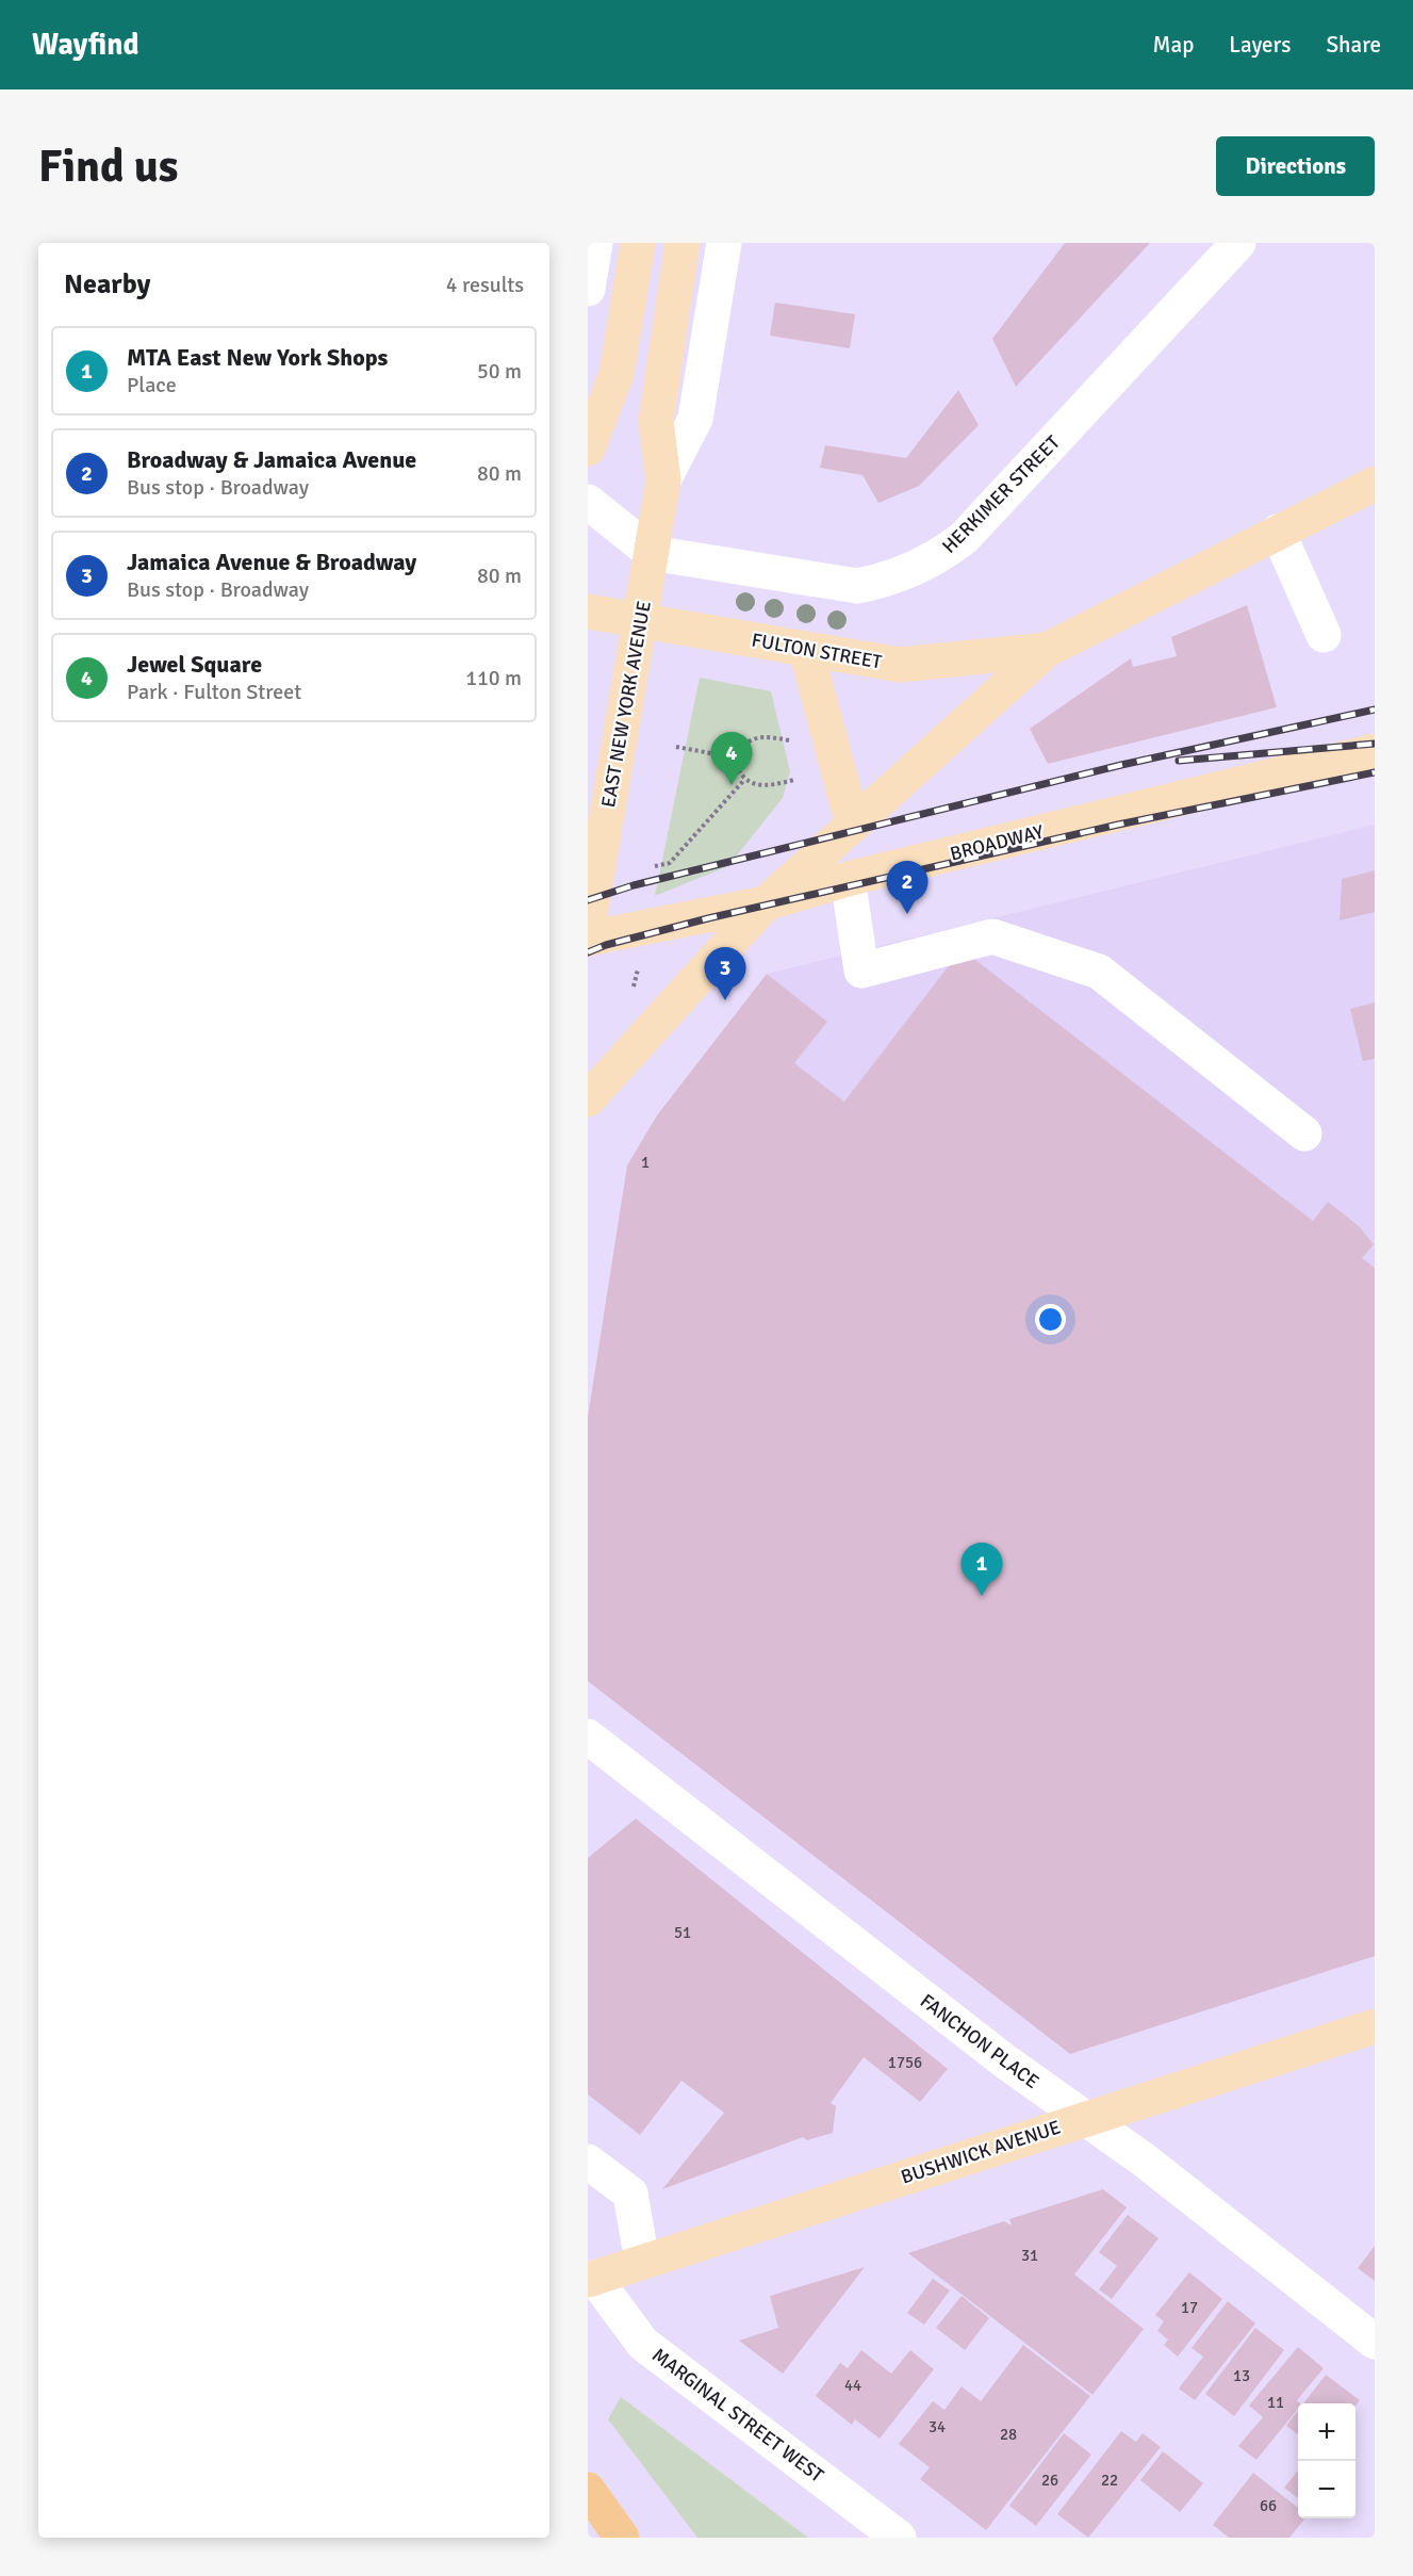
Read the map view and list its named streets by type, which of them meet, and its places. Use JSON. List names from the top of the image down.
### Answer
{
  "streets": {
    "main road": [
      "FULTON STREET",
      "EAST NEW YORK AVENUE",
      "BROADWAY",
      "BUSHWICK AVENUE"
    ],
    "street": ["HERKIMER STREET", "FANCHON PLACE", "MARGINAL STREET WEST"]
  },
  "crossings": [
    ["HERKIMER STREET", "EAST NEW YORK AVENUE"],
    ["FULTON STREET", "EAST NEW YORK AVENUE"],
    ["FULTON STREET", "BROADWAY"],
    ["FANCHON PLACE", "BUSHWICK AVENUE"],
    ["BUSHWICK AVENUE", "MARGINAL STREET WEST"]
  ],
  "house_numbers": [
    "1",
    "51",
    "1756",
    "31",
    "17",
    "13",
    "44",
    "11",
    "34",
    "28",
    "26",
    "22",
    "66"
  ],
  "page": {
    "header": "Wayfind",
    "nav": ["Map", "Layers", "Share"],
    "buttons": "Directions",
    "title": "Find us",
    "heading": ["Nearby", "4 results"],
    "list": [
      {
        "mark": "1",
        "name": "MTA East New York Shops",
        "note": "Place",
        "value": "50 m"
      },
      {
        "mark": "2",
        "name": "Broadway & Jamaica Avenue",
        "note": "Bus stop · Broadway",
        "value": "80 m"
      },
      {
        "mark": "3",
        "name": "Jamaica Avenue & Broadway",
        "note": "Bus stop · Broadway",
        "value": "80 m"
      },
      {
        "mark": "4",
        "name": "Jewel Square",
        "note": "Park · Fulton Street",
        "value": "110 m"
      }
    ],
    "pins": [
      "4",
      "2",
      "3",
      "1"
    ],
    "map_buttons": ["+", "−"]
  }
}
